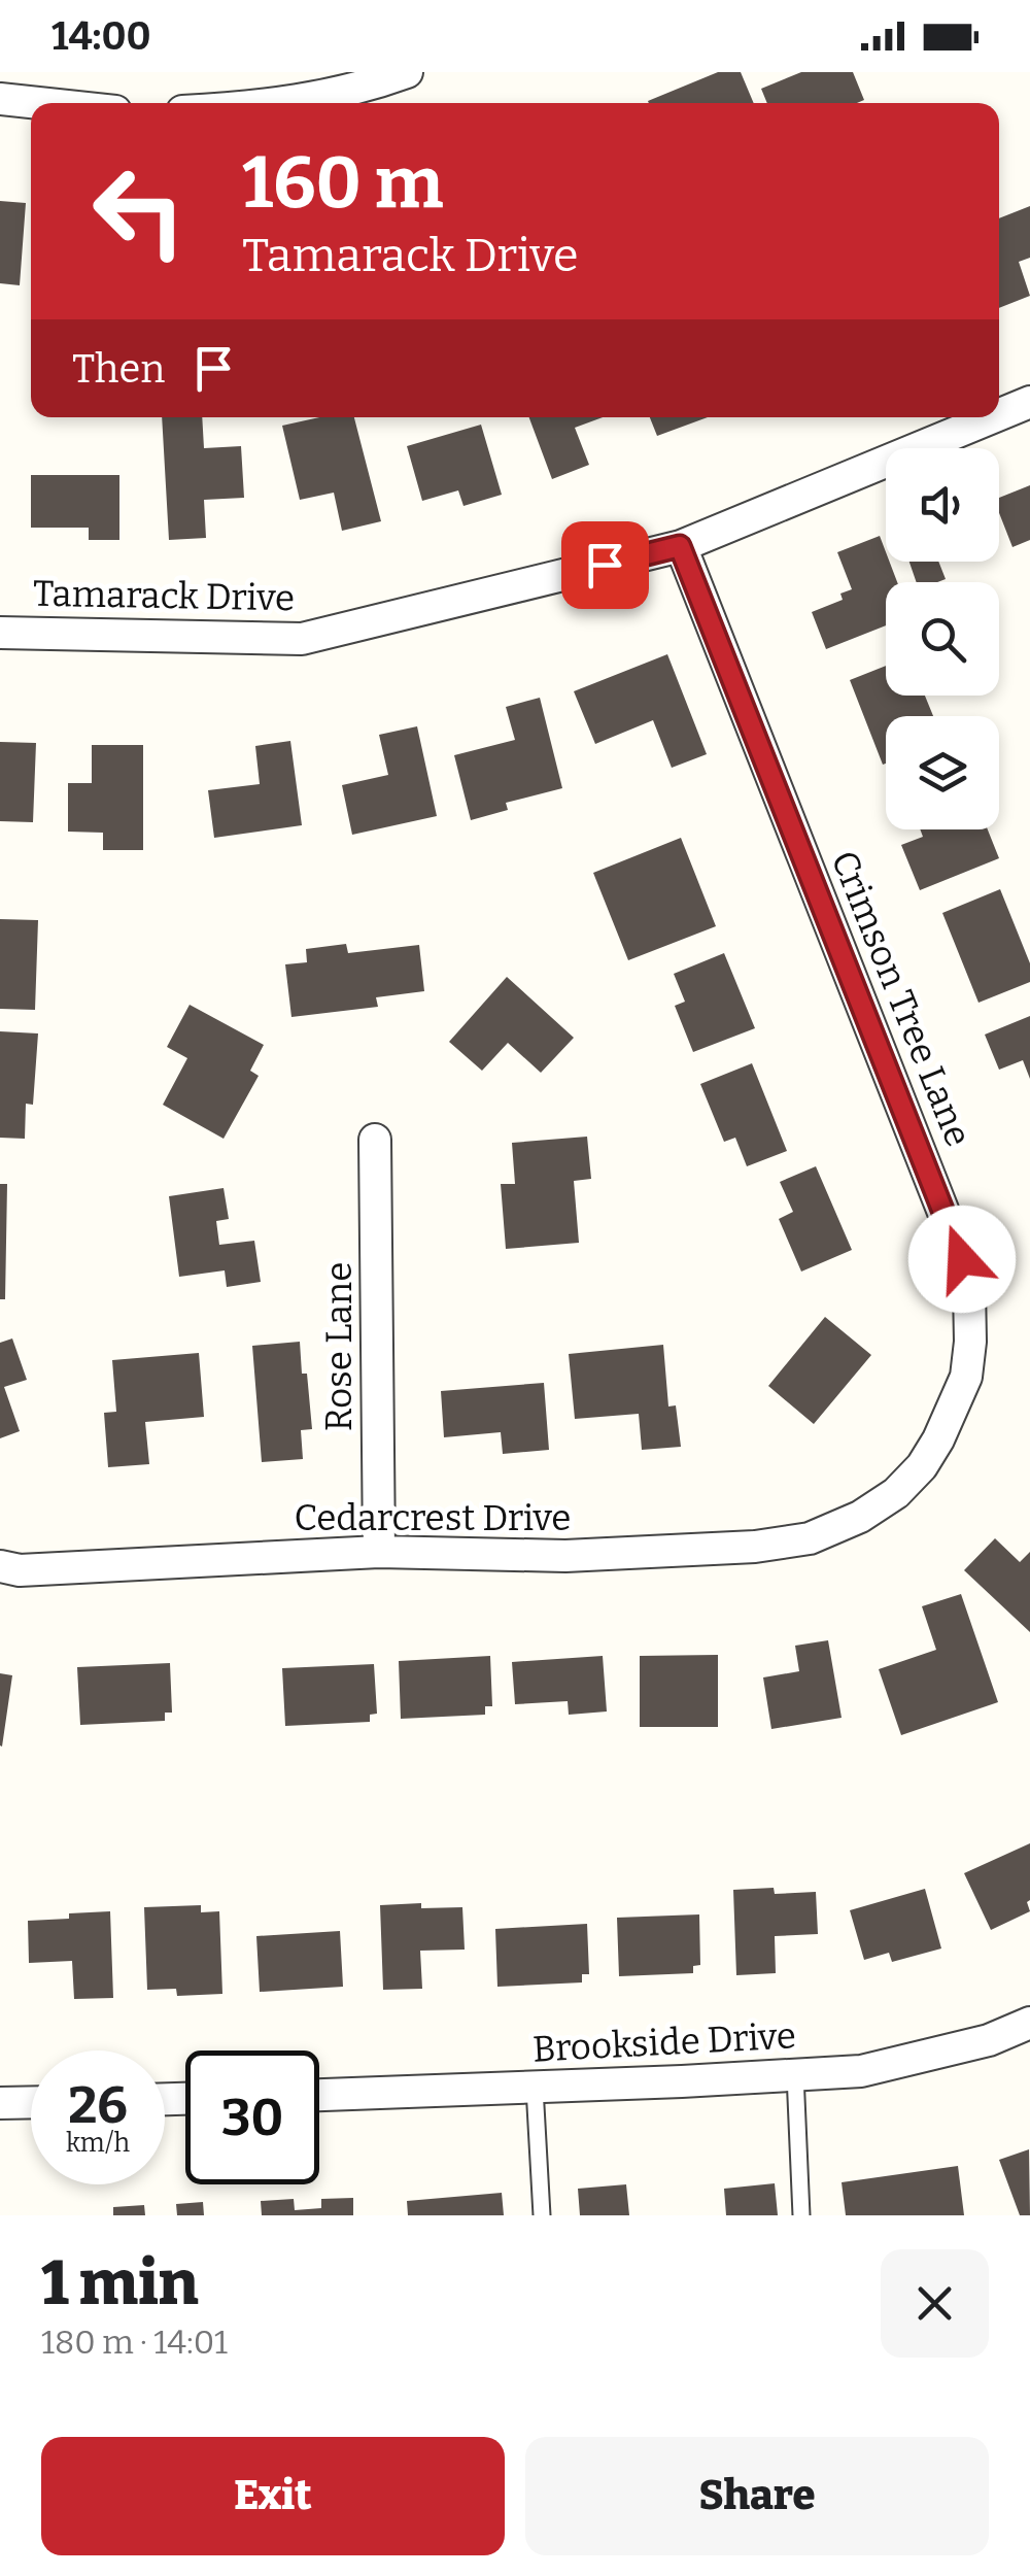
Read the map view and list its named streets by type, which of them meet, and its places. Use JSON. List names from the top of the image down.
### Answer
{
  "streets": {
    "street": [
      "Tamarack Drive",
      "Crimson Tree Lane",
      "Rose Lane",
      "Cedarcrest Drive",
      "Brookside Drive"
    ]
  },
  "crossings": [
    ["Tamarack Drive", "Crimson Tree Lane"],
    ["Crimson Tree Lane", "Cedarcrest Drive"],
    ["Rose Lane", "Cedarcrest Drive"]
  ],
  "page": {
    "status": "14:00",
    "turn": ["160 m", "Tamarack Drive"],
    "then": "Then",
    "speed": "26 km/h",
    "limit": "30",
    "heading": ["1 min", "180 m · 14:01"],
    "buttons": ["Exit", "Share"]
  }
}
